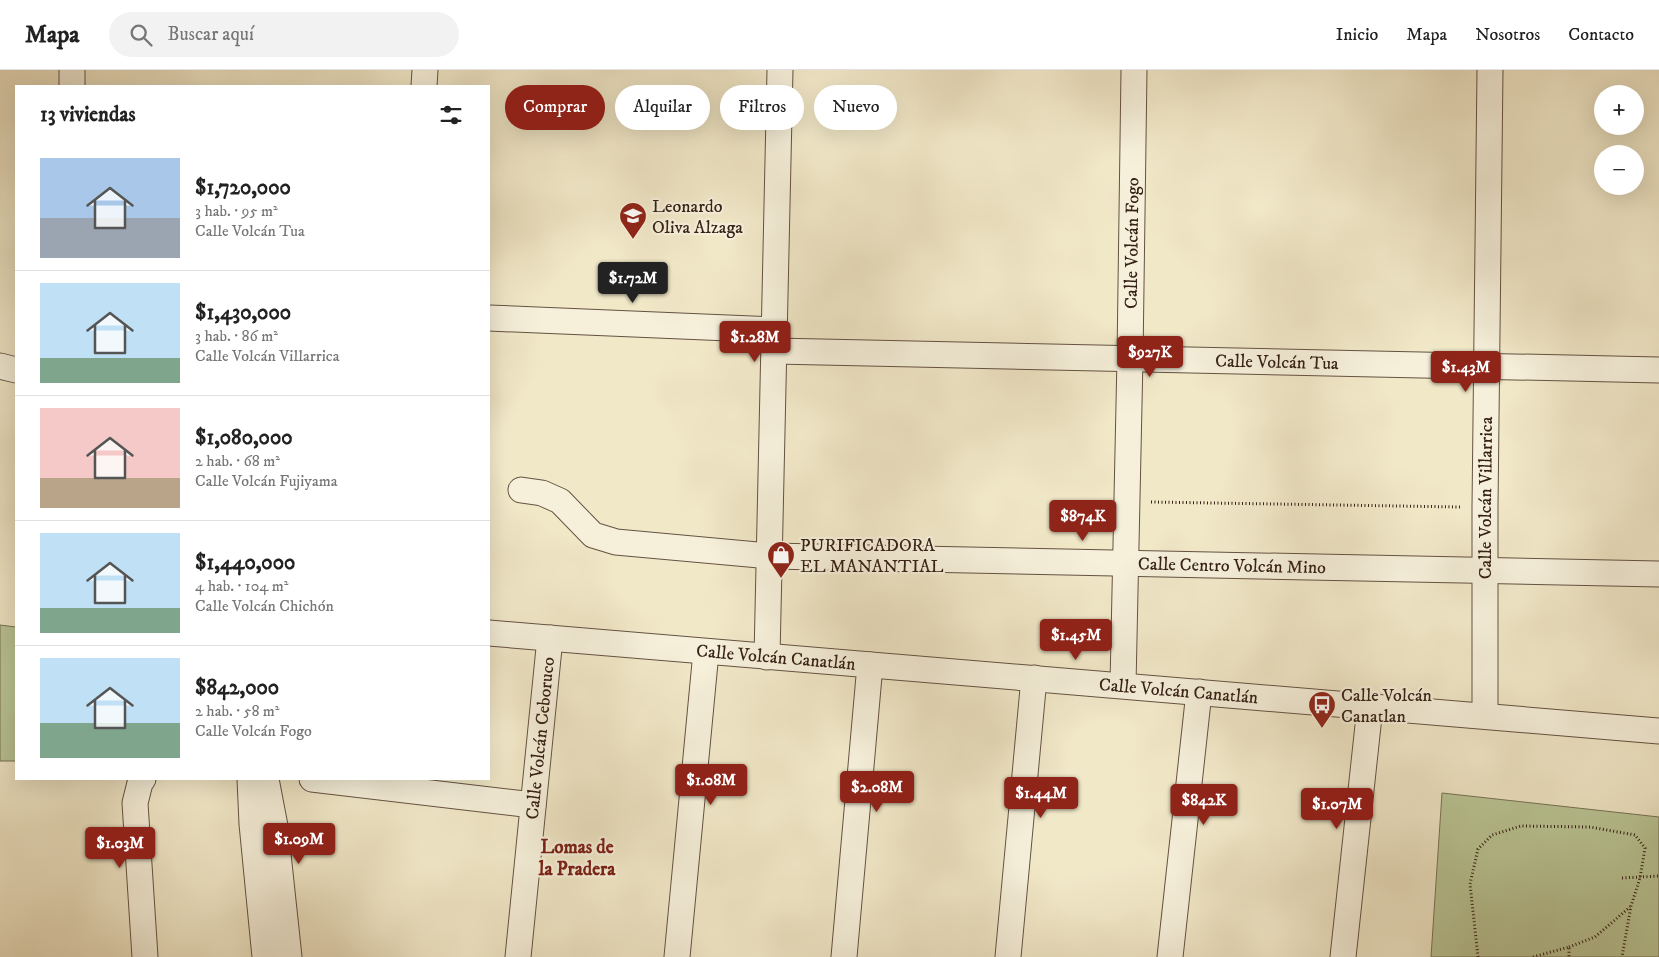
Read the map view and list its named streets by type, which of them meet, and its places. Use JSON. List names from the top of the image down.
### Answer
{
  "streets": {
    "street": [
      "Calle Volcán Fogo",
      "Calle Volcán Tua",
      "Calle Volcán Villarrica",
      "Calle Centro Volcán Mino",
      "Calle Volcán Canatlán",
      "Calle Volcán Ceboruco"
    ]
  },
  "crossings": [
    ["Calle Volcán Fogo", "Calle Volcán Tua"],
    ["Calle Volcán Fogo", "Calle Centro Volcán Mino"],
    ["Calle Volcán Fogo", "Calle Volcán Canatlán"],
    ["Calle Volcán Tua", "Calle Volcán Villarrica"],
    ["Calle Volcán Villarrica", "Calle Centro Volcán Mino"],
    ["Calle Volcán Villarrica", "Calle Volcán Canatlán"],
    ["Calle Volcán Canatlán", "Calle Volcán Ceboruco"]
  ],
  "districts": ["Lomas de la Pradera"],
  "places": {
    "school or university": ["Leonardo Oliva Alzaga"],
    "shop": ["PURIFICADORA EL MANANTIAL"],
    "bus stop": ["Calle Volcán Canatlan"]
  },
  "page": {
    "header": "Mapa",
    "search": "Buscar aquí",
    "nav": [
      "Inicio",
      "Mapa",
      "Nosotros",
      "Contacto"
    ],
    "map_buttons": ["+", "−"],
    "chip": [
      "Comprar",
      "Alquilar",
      "Filtros",
      "Nuevo"
    ],
    "heading": "13 viviendas",
    "list": [
      {
        "name": "$1,720,000",
        "note": "3 hab. · 95 m² · Calle Volcán Tua"
      },
      {
        "name": "$1,430,000",
        "note": "3 hab. · 86 m² · Calle Volcán Villarrica"
      },
      {
        "name": "$1,080,000",
        "note": "2 hab. · 68 m² · Calle Volcán Fujiyama"
      },
      {
        "name": "$1,440,000",
        "note": "4 hab. · 104 m² · Calle Volcán Chichón"
      },
      {
        "name": "$842,000",
        "note": "2 hab. · 58 m² · Calle Volcán Fogo"
      }
    ],
    "price": [
      "$1.72M",
      "$1.28M",
      "$927K",
      "$1.43M",
      "$874K",
      "$1.45M",
      "$1.08M",
      "$2.08M",
      "$1.44M",
      "$842K",
      "$1.07M",
      "$1.09M",
      "$1.03M"
    ]
  }
}
